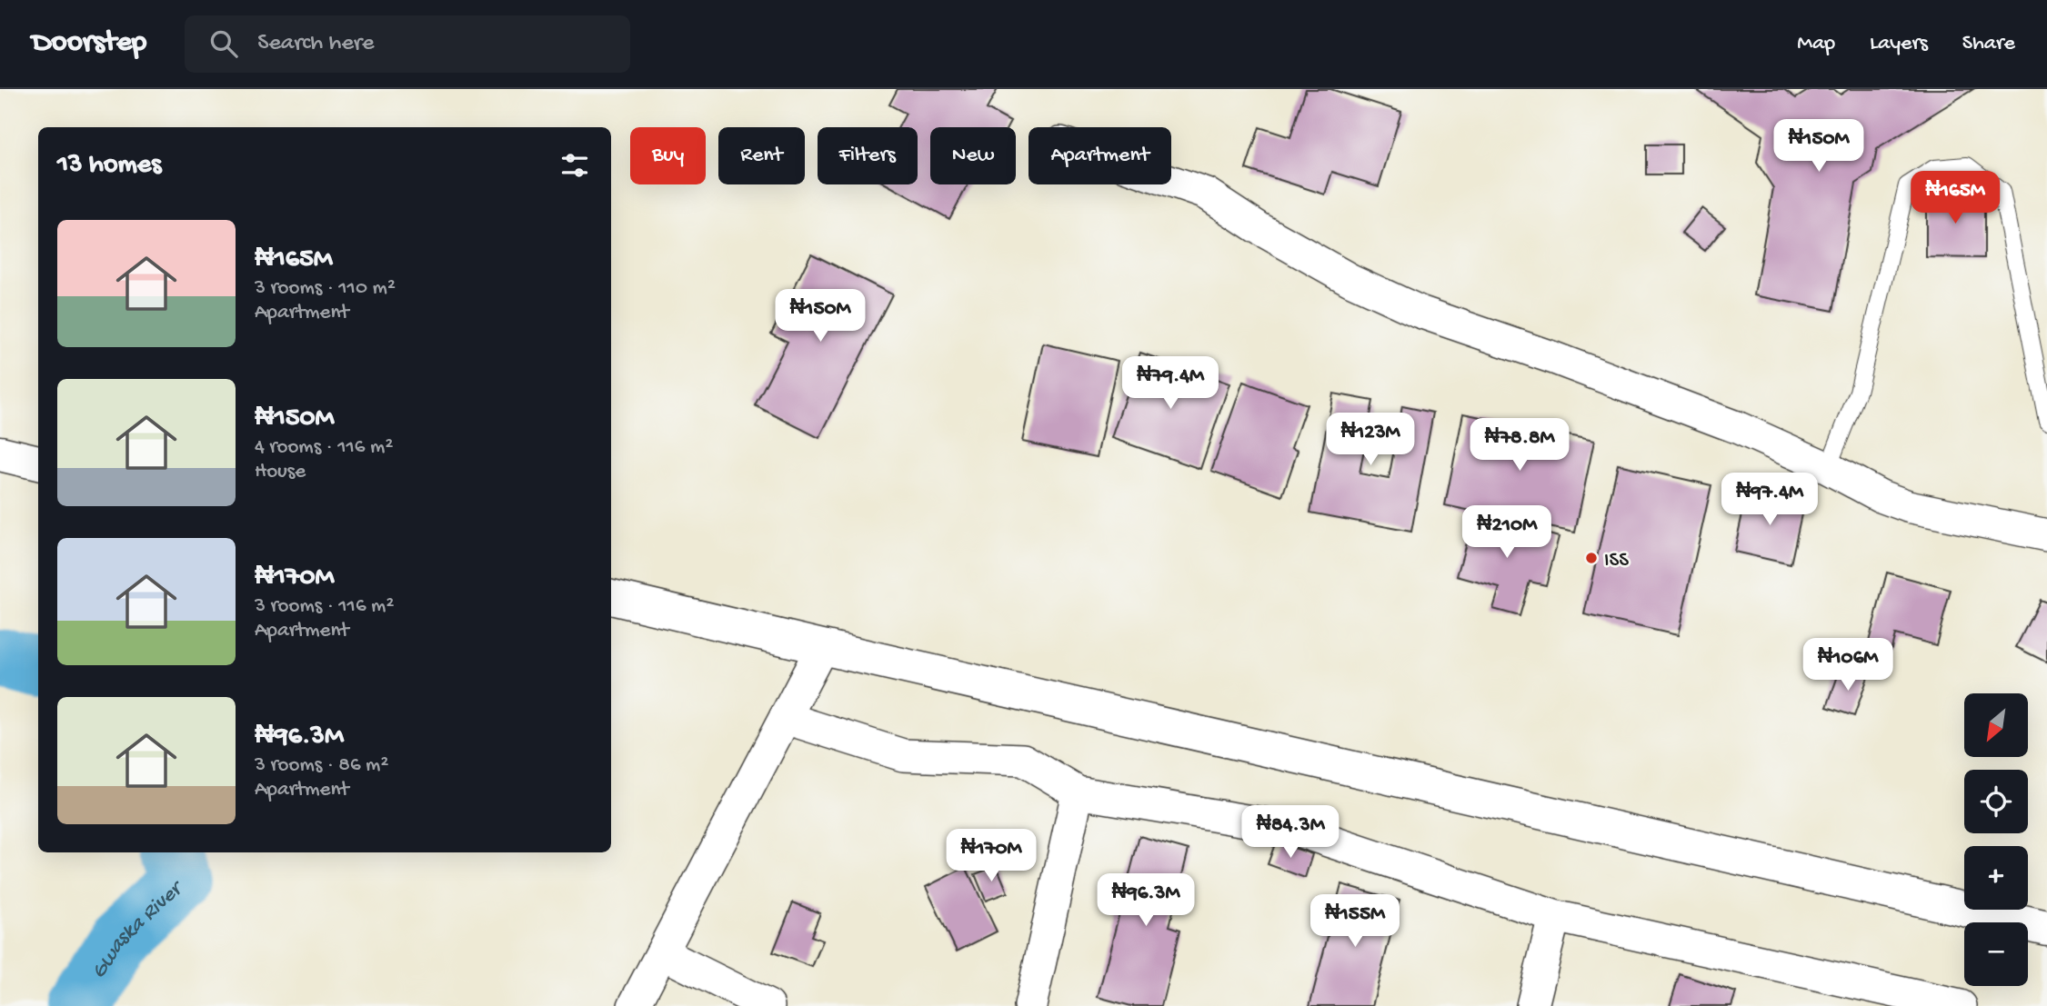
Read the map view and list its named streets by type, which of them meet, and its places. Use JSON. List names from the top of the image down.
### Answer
{
  "water": ["Gwaska River"],
  "places": ["ISS"],
  "north": "bottom left",
  "page": {
    "header": "Doorstep",
    "search": "Search here",
    "nav": ["Map", "Layers", "Share"],
    "price": [
      "₦150M",
      "₦165M",
      "₦150M",
      "₦79.4M",
      "₦123M",
      "₦78.8M",
      "₦97.4M",
      "₦210M",
      "₦106M",
      "₦84.3M",
      "₦170M",
      "₦96.3M",
      "₦155M"
    ],
    "chip": [
      "Buy",
      "Rent",
      "Filters",
      "New",
      "Apartment"
    ],
    "heading": "13 homes",
    "list": [
      {
        "name": "₦165M",
        "note": "3 rooms · 110 m² · Apartment"
      },
      {
        "name": "₦150M",
        "note": "4 rooms · 116 m² · House"
      },
      {
        "name": "₦170M",
        "note": "3 rooms · 116 m² · Apartment"
      },
      {
        "name": "₦96.3M",
        "note": "3 rooms · 86 m² · Apartment"
      }
    ],
    "map_buttons": ["+", "−"]
  }
}
